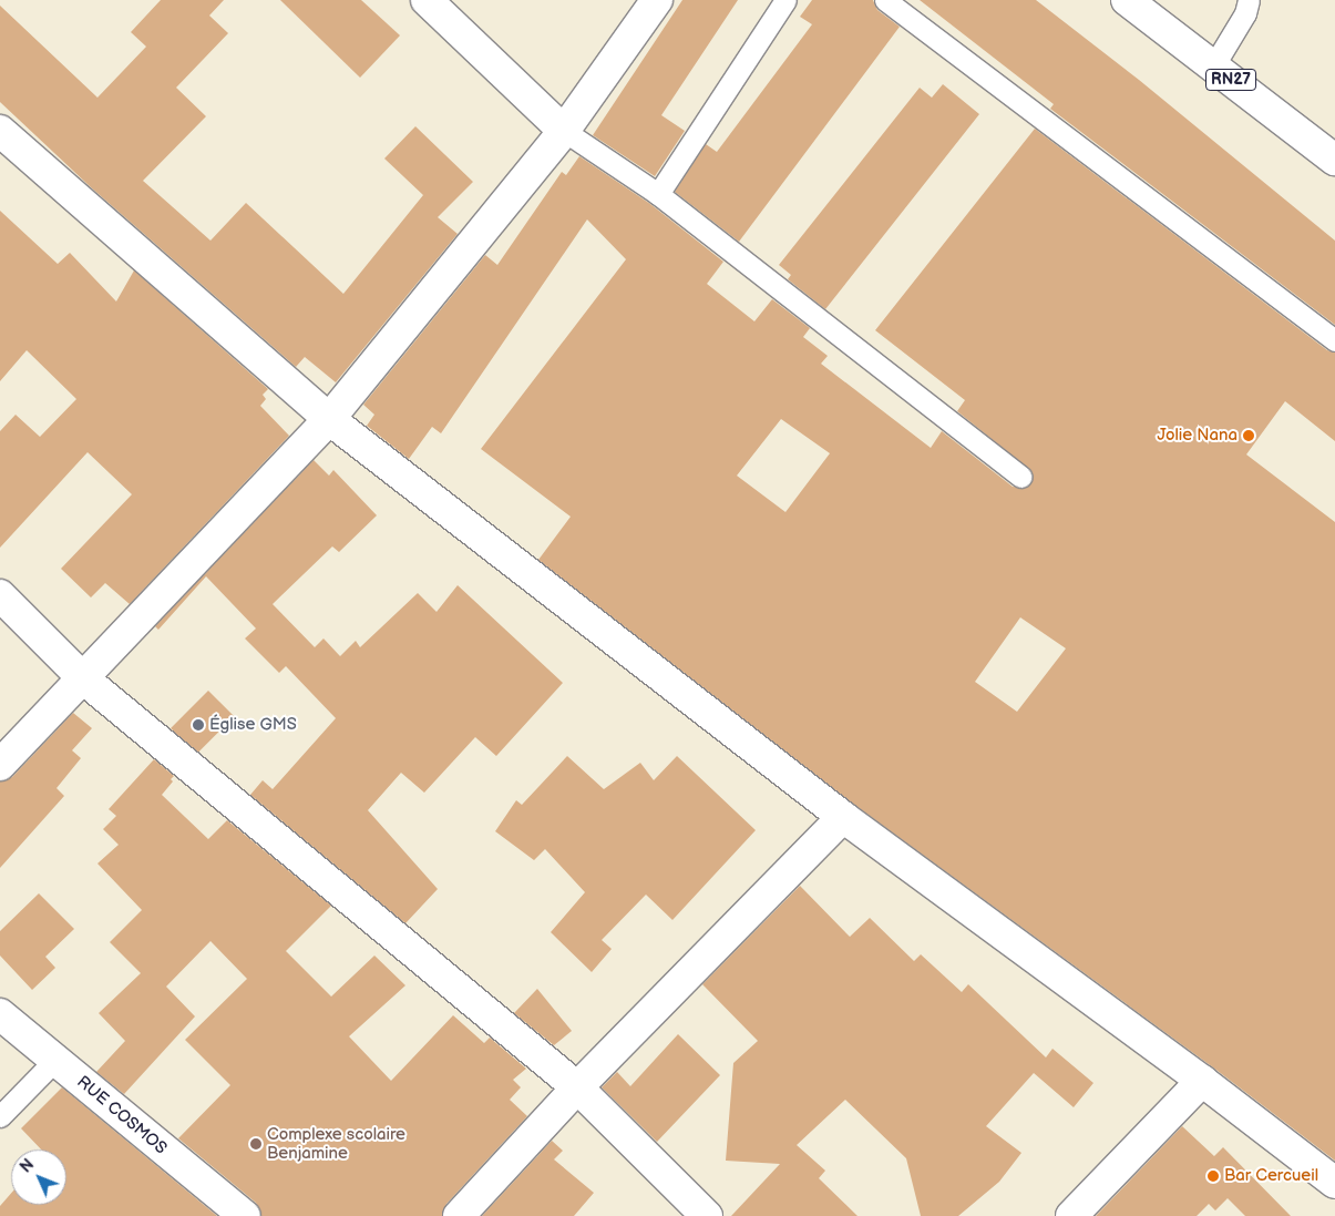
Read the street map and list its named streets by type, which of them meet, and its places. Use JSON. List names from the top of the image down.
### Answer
{
  "streets": {
    "street": ["RN27", "RUE COSMOS"]
  },
  "places": [
    "Jolie Nana",
    "Église GMS",
    "Complexe scolaire Benjamine",
    "Bar Cercueil"
  ],
  "north": "top left"
}
